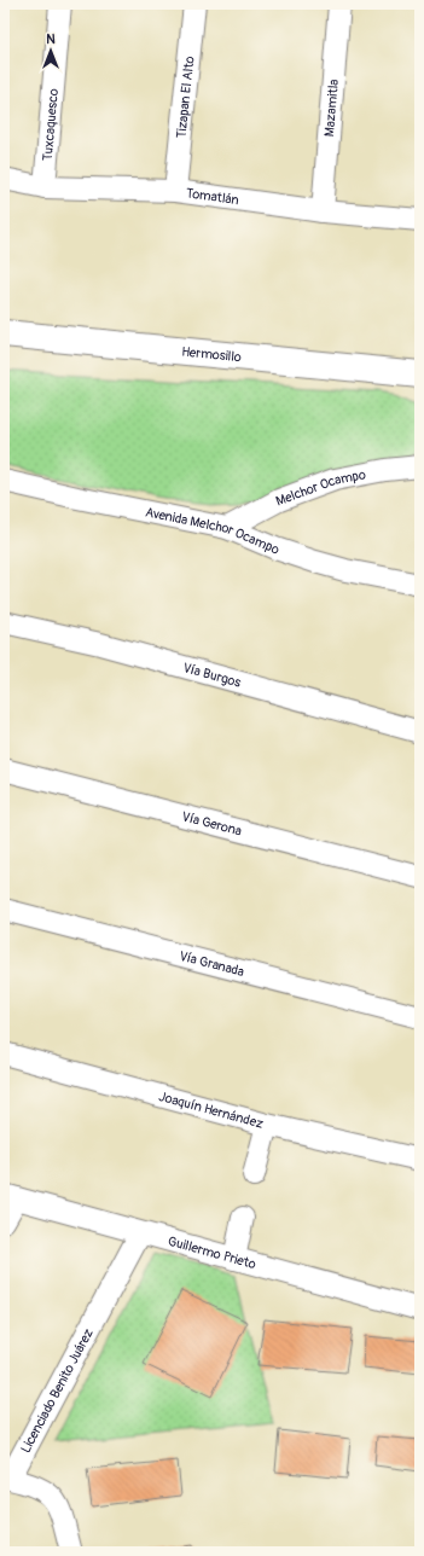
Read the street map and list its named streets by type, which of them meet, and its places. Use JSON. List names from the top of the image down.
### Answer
{
  "streets": {
    "street": [
      "Tizapan El Alto",
      "Mazamitla",
      "Tuxcaquesco",
      "Tomatlán",
      "Hermosillo",
      "Melchor Ocampo",
      "Avenida Melchor Ocampo",
      "Vía Burgos",
      "Vía Gerona",
      "Vía Granada",
      "Joaquín Hernández",
      "Guillermo Prieto",
      "Licenciado Benito Juárez"
    ]
  },
  "crossings": [
    ["Tizapan El Alto", "Tomatlán"],
    ["Mazamitla", "Tomatlán"],
    ["Tuxcaquesco", "Tomatlán"],
    ["Melchor Ocampo", "Avenida Melchor Ocampo"],
    ["Guillermo Prieto", "Licenciado Benito Juárez"]
  ],
  "north": "top"
}
